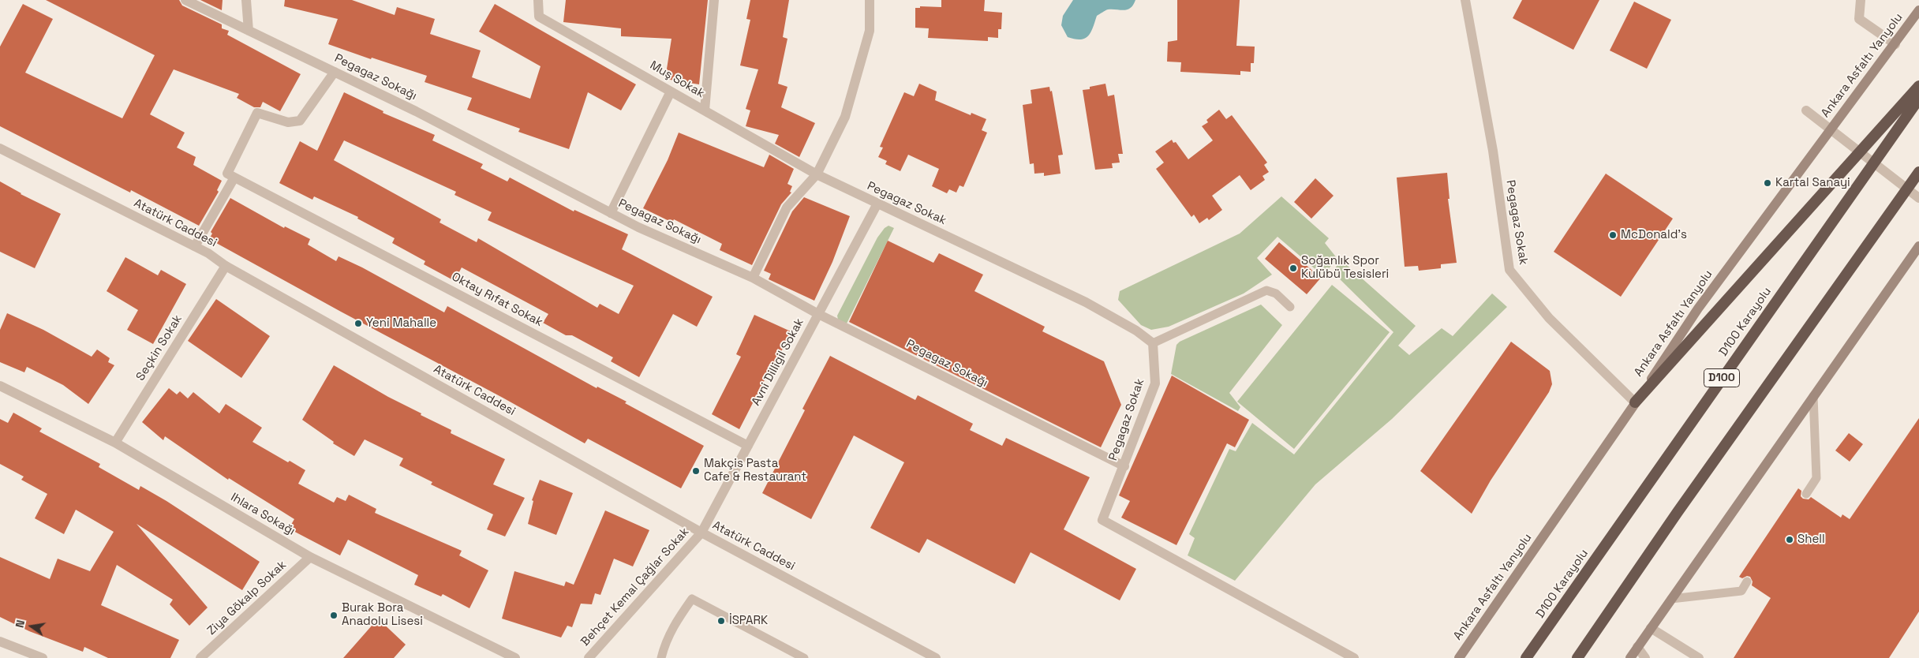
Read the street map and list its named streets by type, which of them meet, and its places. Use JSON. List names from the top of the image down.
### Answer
{
  "streets": {
    "highway": ["D100 Karayolu", "D100"],
    "main road": ["Ankara Asfaltı Yanyolu"],
    "street": [
      "Pegagaz Sokağı",
      "Muş Sokak",
      "Pegagaz Sokak",
      "Atatürk Caddesi",
      "Oktay Rıfat Sokak",
      "Seçkin Sokak",
      "Avni Dilligil Sokak",
      "Ihlara Sokağı",
      "Behçet Kemal Çağlar Sokak",
      "Ziya Gökalp Sokak"
    ]
  },
  "crossings": [
    ["Ankara Asfaltı Yanyolu", "Pegagaz Sokak"],
    ["Pegagaz Sokağı", "Pegagaz Sokak"],
    ["Pegagaz Sokağı", "Avni Dilligil Sokak"],
    ["Muş Sokak", "Pegagaz Sokak"],
    ["Pegagaz Sokak", "Avni Dilligil Sokak"],
    ["Atatürk Caddesi", "Seçkin Sokak"],
    ["Atatürk Caddesi", "Avni Dilligil Sokak"],
    ["Atatürk Caddesi", "Behçet Kemal Çağlar Sokak"],
    ["Oktay Rıfat Sokak", "Avni Dilligil Sokak"],
    ["Seçkin Sokak", "Ihlara Sokağı"],
    ["Avni Dilligil Sokak", "Behçet Kemal Çağlar Sokak"],
    ["Ihlara Sokağı", "Ziya Gökalp Sokak"]
  ],
  "places": [
    "Kartal Sanayi",
    "McDonald's",
    "Soğanlık Spor Kulübü Tesisleri",
    "Yeni Mahalle",
    "Makçis Pasta Cafe & Restaurant",
    "Shell",
    "Burak Bora Anadolu Lisesi",
    "İSPARK"
  ],
  "north": "left"
}
